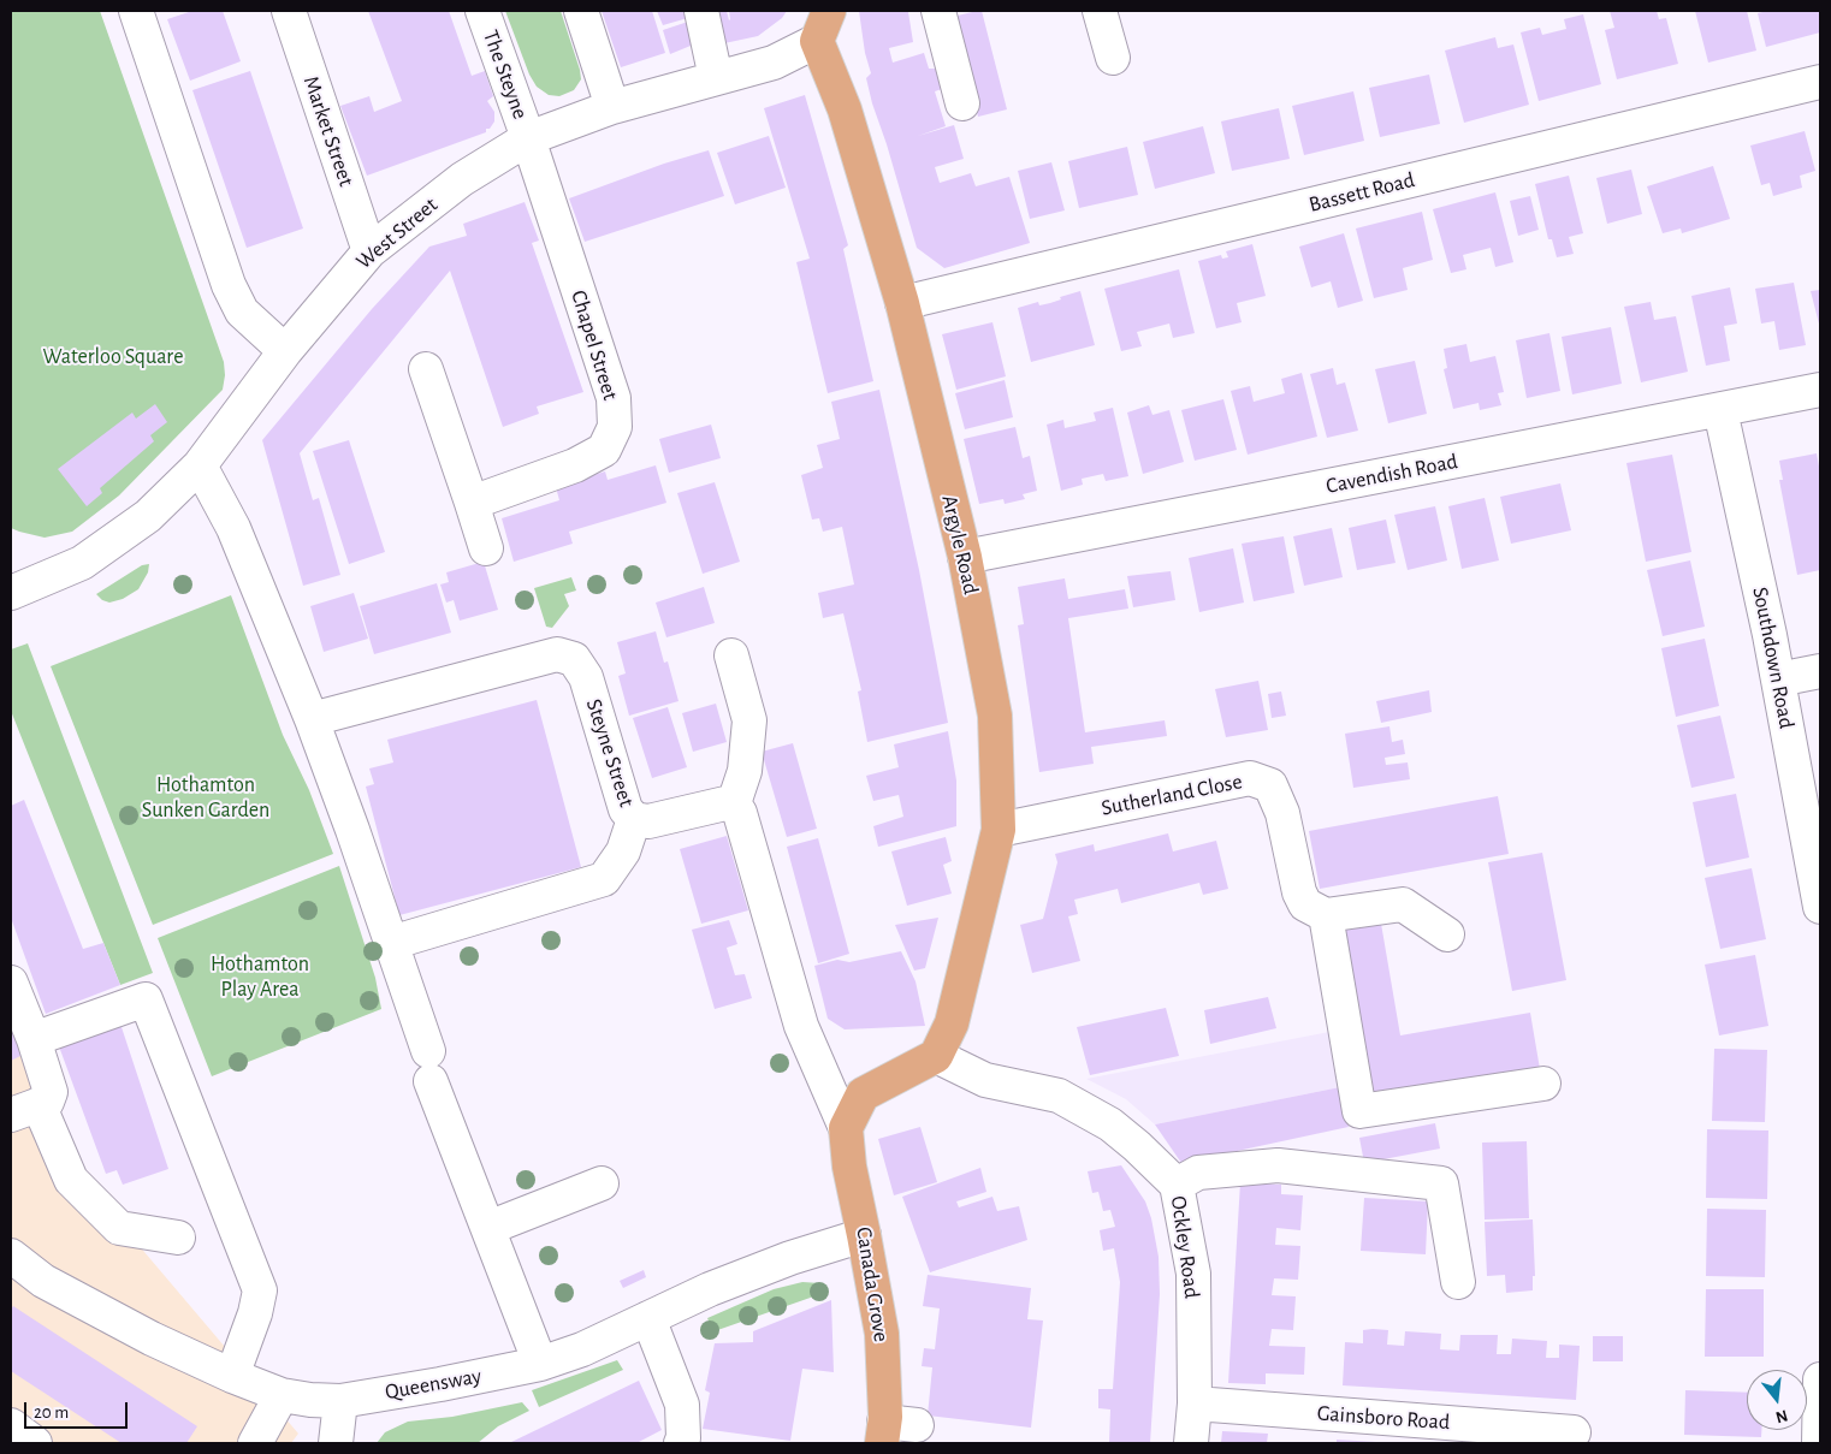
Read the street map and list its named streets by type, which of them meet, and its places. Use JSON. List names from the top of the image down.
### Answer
{
  "streets": {
    "main road": ["Argyle Road", "Canada Grove"],
    "street": [
      "The Steyne",
      "Market Street",
      "Bassett Road",
      "West Street",
      "Chapel Street",
      "Cavendish Road",
      "Southdown Road",
      "Steyne Street",
      "Sutherland Close",
      "Ockley Road",
      "Queensway",
      "Gainsboro Road"
    ]
  },
  "crossings": [
    ["The Steyne", "West Street"],
    ["The Steyne", "Chapel Street"],
    ["Market Street", "West Street"],
    ["Bassett Road", "Argyle Road"],
    ["West Street", "Chapel Street"],
    ["West Street", "Argyle Road"],
    ["Cavendish Road", "Argyle Road"],
    ["Cavendish Road", "Southdown Road"],
    ["Argyle Road", "Sutherland Close"],
    ["Argyle Road", "Ockley Road"],
    ["Ockley Road", "Gainsboro Road"],
    ["Canada Grove", "Queensway"]
  ],
  "parks": ["Waterloo Square", "Hothamton Sunken Garden", "Hothamton Play Area"],
  "scale_bar": "20 m",
  "north": "bottom"
}
